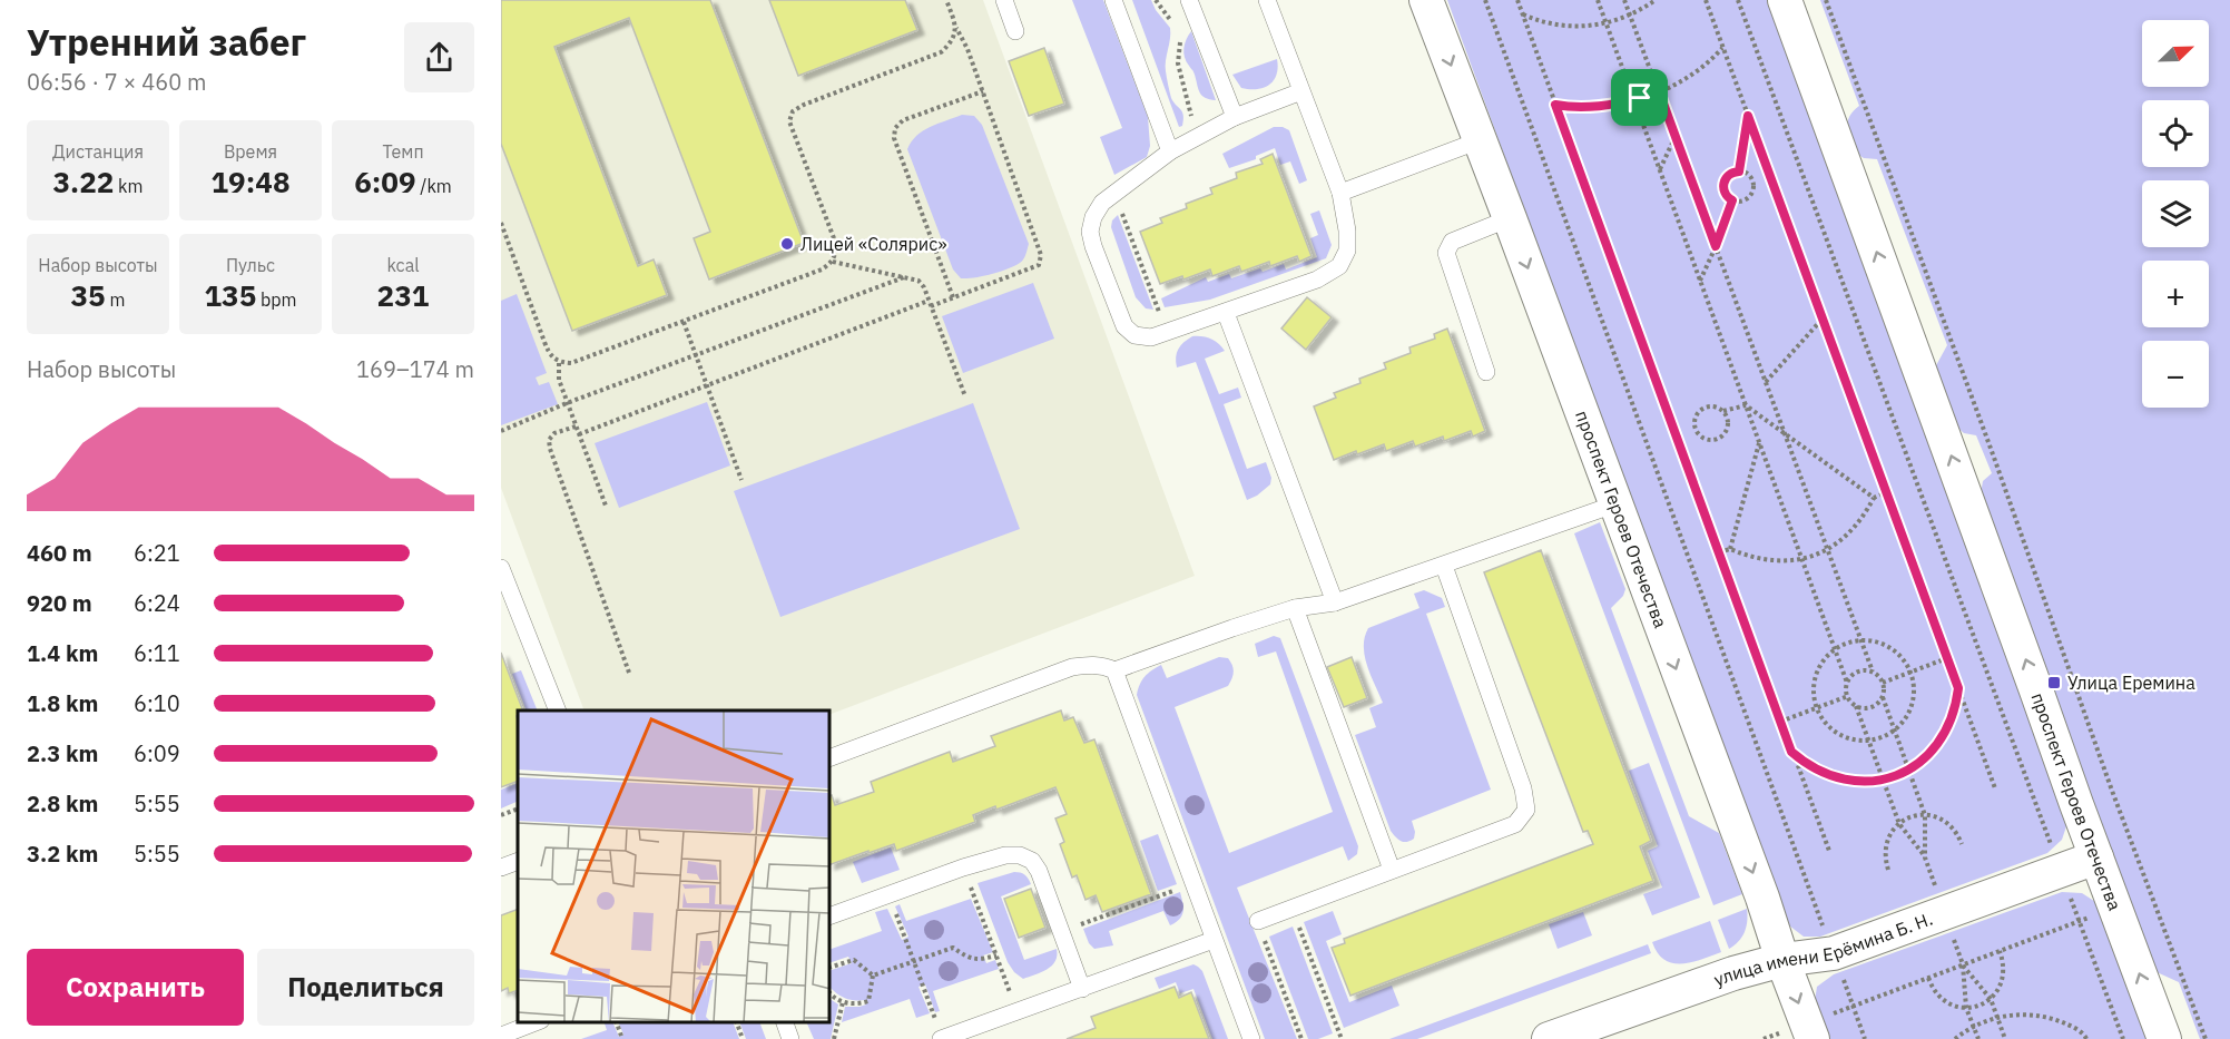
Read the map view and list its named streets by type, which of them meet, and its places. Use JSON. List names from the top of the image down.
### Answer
{
  "streets": {
    "street": ["проспект Героев Отечества", "улица имени Ерёмина Б. Н."]
  },
  "crossings": [
    ["проспект Героев Отечества", "улица имени Ерёмина Б. Н."]
  ],
  "places": {
    "other": ["Лицей «Солярис»"],
    "transit": ["Улица Еремина"]
  },
  "north": "top right",
  "page": {
    "heading": ["Утренний забег", "06:56 · 7 × 460 m"],
    "map_buttons": ["+", "−"],
    "stats": [
      ["Дистанция", "3.22 km"],
      ["Время", "19:48"],
      ["Темп", "6:09 /km"],
      ["Набор высоты", "35 m"],
      ["Пульс", "135 bpm"],
      ["kcal", "231"]
    ],
    "chart": ["Набор высоты", "169–174 m"],
    "list": [
      {
        "name": "460 m",
        "note": "6:21"
      },
      {
        "name": "920 m",
        "note": "6:24"
      },
      {
        "name": "1.4 km",
        "note": "6:11"
      },
      {
        "name": "1.8 km",
        "note": "6:10"
      },
      {
        "name": "2.3 km",
        "note": "6:09"
      },
      {
        "name": "2.8 km",
        "note": "5:55"
      },
      {
        "name": "3.2 km",
        "note": "5:55"
      }
    ],
    "buttons": ["Сохранить", "Поделиться"]
  }
}
